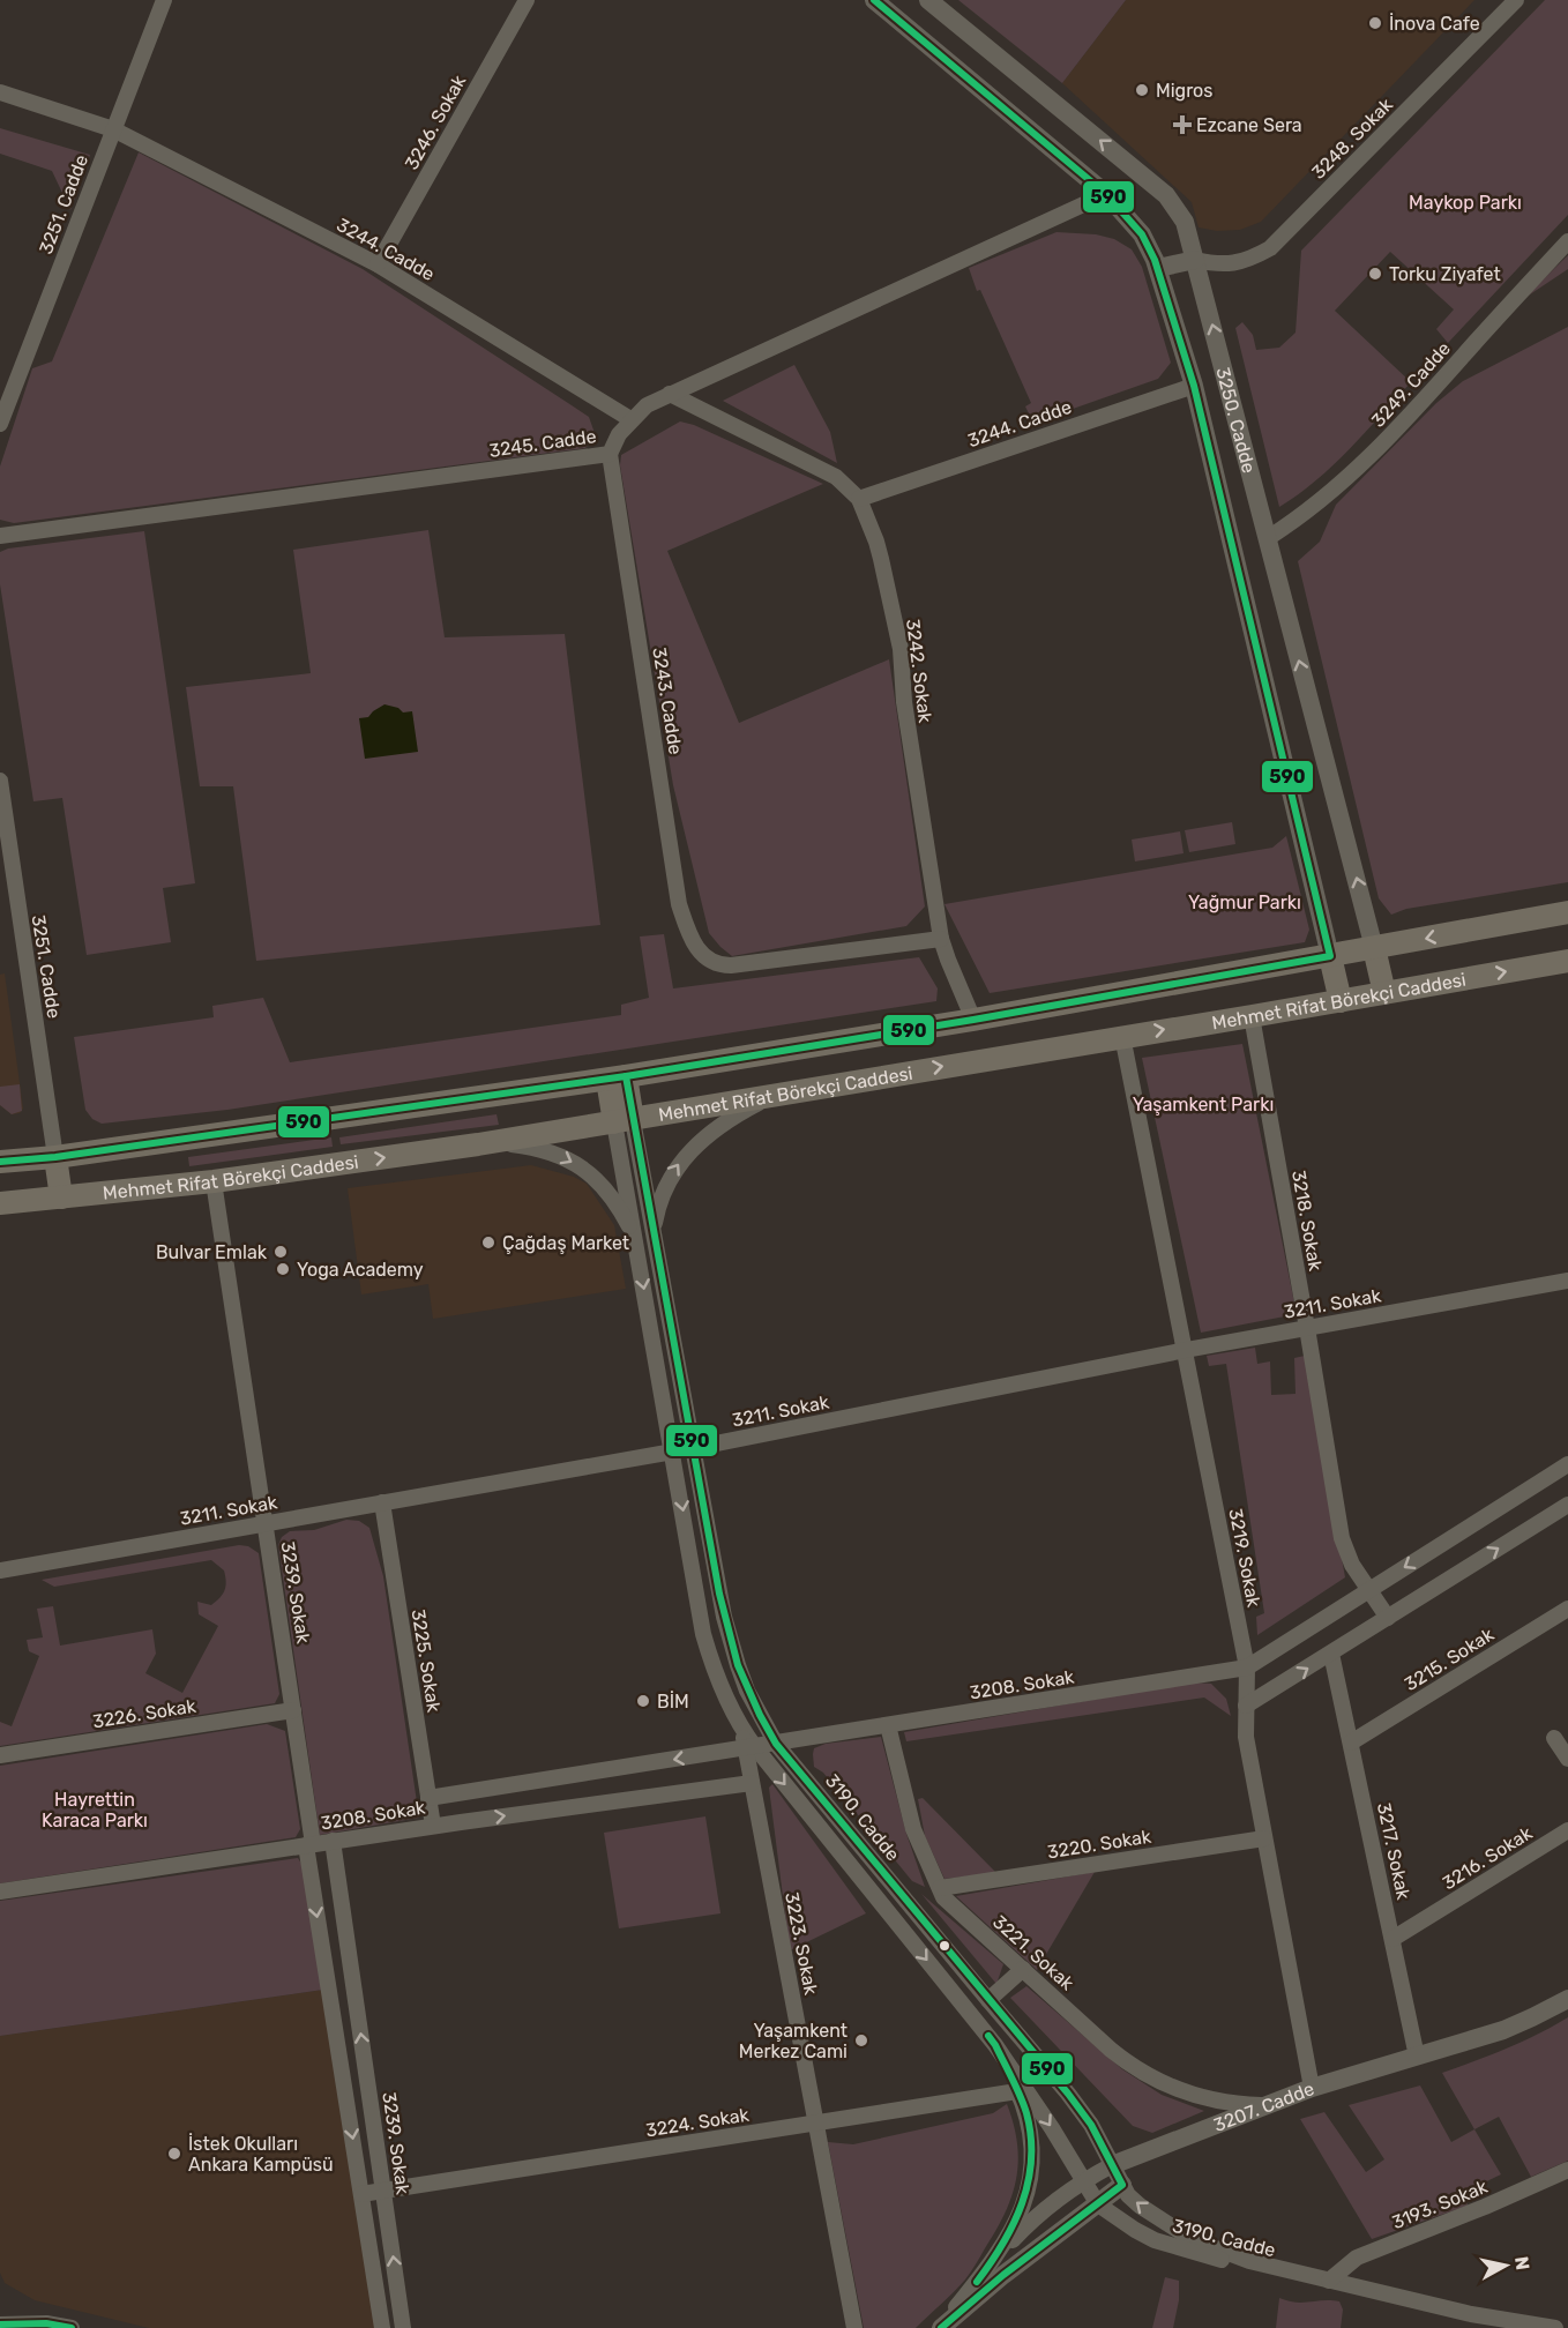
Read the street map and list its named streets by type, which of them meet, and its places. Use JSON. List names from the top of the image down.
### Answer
{
  "streets": {
    "main road": ["Mehmet Rifat Börekçi Caddesi"],
    "street": [
      "3246. Sokak",
      "3248. Sokak",
      "3251. Cadde",
      "3244. Cadde",
      "3249. Cadde",
      "3250. Cadde",
      "3245. Cadde",
      "3242. Sokak",
      "3243. Cadde",
      "3218. Sokak",
      "3211. Sokak",
      "3219. Sokak",
      "3239. Sokak",
      "3215. Sokak",
      "3225. Sokak",
      "3208. Sokak",
      "3226. Sokak",
      "3190. Cadde",
      "3220. Sokak",
      "3217. Sokak",
      "3216. Sokak",
      "3223. Sokak",
      "3221. Sokak",
      "3207. Cadde",
      "3224. Sokak",
      "3193. Sokak"
    ]
  },
  "crossings": [
    ["3246. Sokak", "3244. Cadde"],
    ["3248. Sokak", "3250. Cadde"],
    ["3251. Cadde", "3244. Cadde"],
    ["3244. Cadde", "3250. Cadde"],
    ["3244. Cadde", "3245. Cadde"],
    ["3244. Cadde", "3242. Sokak"],
    ["3249. Cadde", "3250. Cadde"],
    ["3250. Cadde", "3245. Cadde"],
    ["3245. Cadde", "3242. Sokak"],
    ["3245. Cadde", "3243. Cadde"],
    ["3242. Sokak", "3243. Cadde"],
    ["Mehmet Rifat Börekçi Caddesi", "3218. Sokak"],
    ["Mehmet Rifat Börekçi Caddesi", "3219. Sokak"],
    ["Mehmet Rifat Börekçi Caddesi", "3239. Sokak"],
    ["Mehmet Rifat Börekçi Caddesi", "3190. Cadde"],
    ["3218. Sokak", "3211. Sokak"],
    ["3218. Sokak", "3208. Sokak"],
    ["3211. Sokak", "3219. Sokak"],
    ["3211. Sokak", "3239. Sokak"],
    ["3211. Sokak", "3225. Sokak"],
    ["3211. Sokak", "3190. Cadde"],
    ["3211. Sokak", "3223. Sokak"],
    ["3219. Sokak", "3208. Sokak"],
    ["3219. Sokak", "3220. Sokak"],
    ["3219. Sokak", "3207. Cadde"],
    ["3239. Sokak", "3208. Sokak"],
    ["3239. Sokak", "3226. Sokak"],
    ["3239. Sokak", "3224. Sokak"],
    ["3215. Sokak", "3217. Sokak"],
    ["3225. Sokak", "3208. Sokak"],
    ["3208. Sokak", "3190. Cadde"],
    ["3208. Sokak", "3223. Sokak"],
    ["3208. Sokak", "3221. Sokak"],
    ["3190. Cadde", "3223. Sokak"],
    ["3190. Cadde", "3207. Cadde"],
    ["3190. Cadde", "3193. Sokak"],
    ["3220. Sokak", "3221. Sokak"],
    ["3217. Sokak", "3216. Sokak"],
    ["3217. Sokak", "3207. Cadde"],
    ["3223. Sokak", "3224. Sokak"],
    ["3221. Sokak", "3207. Cadde"]
  ],
  "parks": [
    "Maykop Parkı",
    "Yağmur Parkı",
    "Yaşamkent Parkı",
    "Hayrettin Karaca Parkı"
  ],
  "places": {
    "other": [
      "İnova Cafe",
      "Migros",
      "Torku Ziyafet",
      "Çağdaş Market",
      "Bulvar Emlak",
      "Yoga Academy",
      "BİM",
      "Yaşamkent Merkez Cami",
      "İstek Okulları Ankara Kampüsü"
    ],
    "health": ["Ezcane Sera"]
  },
  "lines": ["transit line 590"],
  "north": "right"
}
